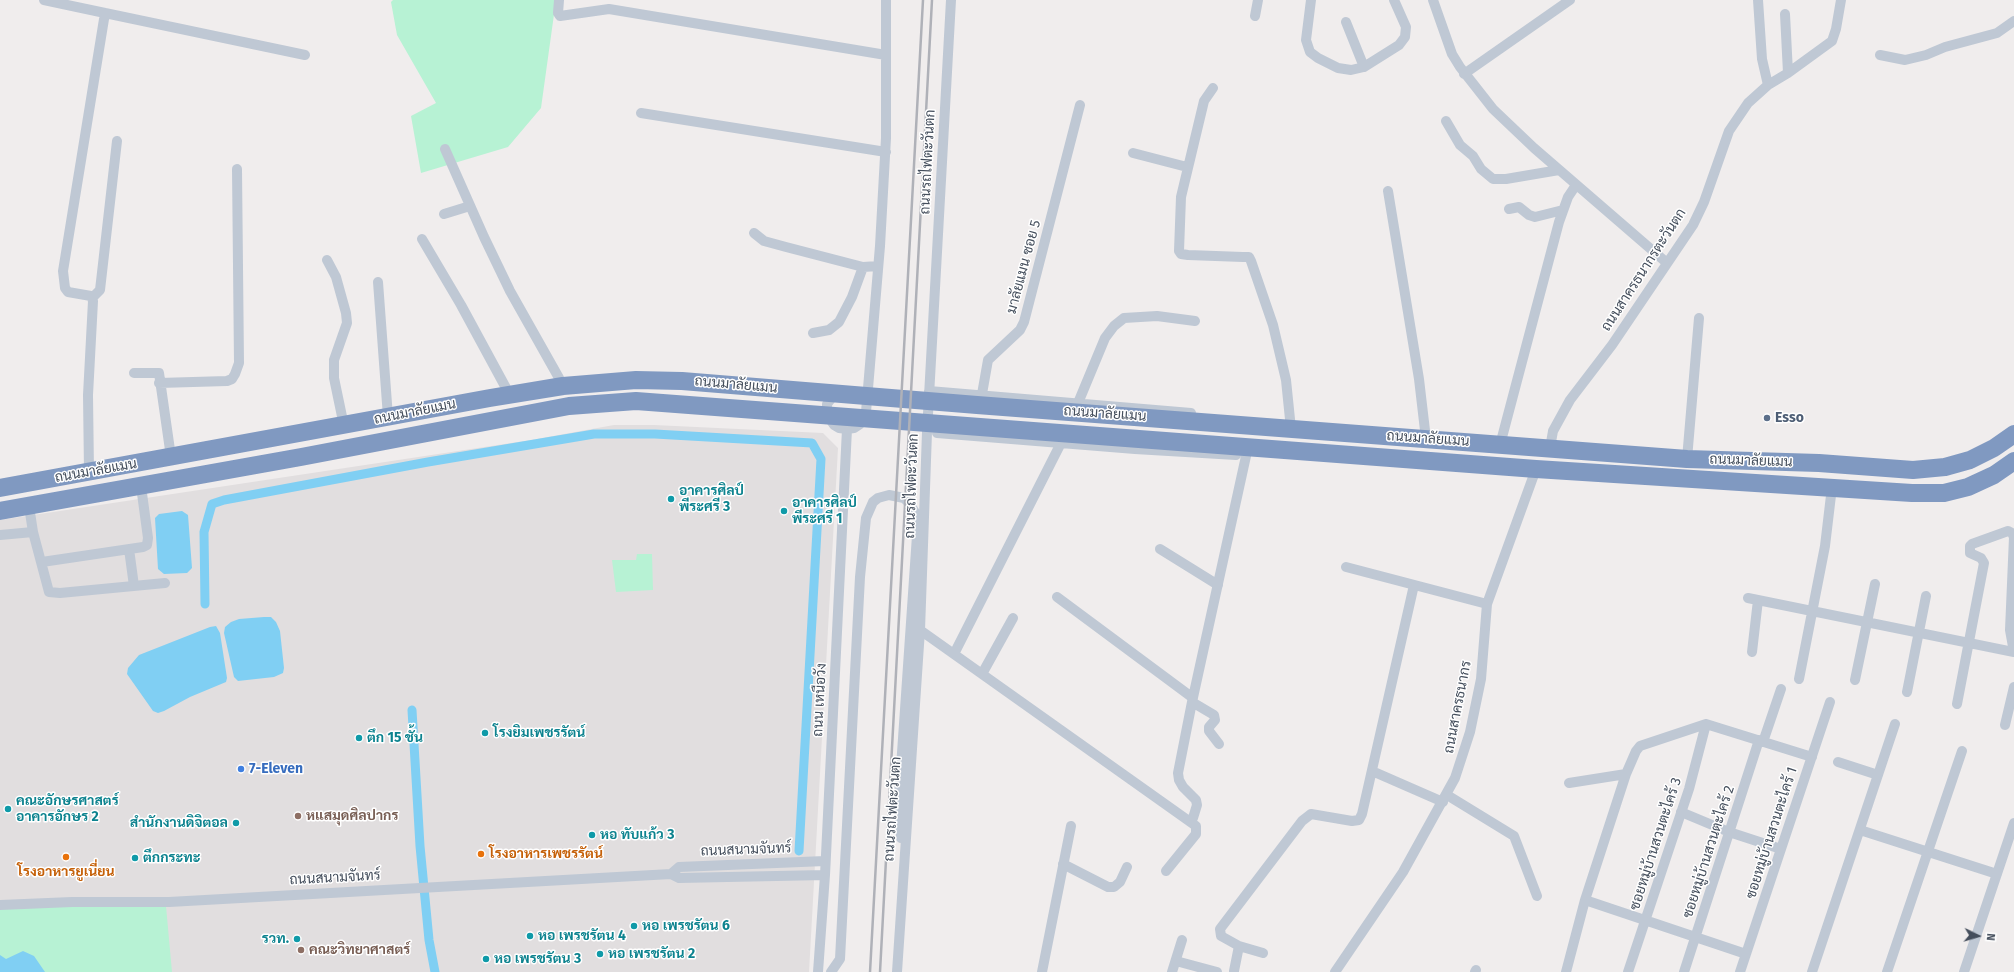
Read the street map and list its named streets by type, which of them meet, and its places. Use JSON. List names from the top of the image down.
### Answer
{
  "streets": {
    "highway": ["ถนนมาลัยแมน"],
    "street": [
      "ถนนรถไฟตะวันตก",
      "มาลัยแมน ซอย 5",
      "ถนนสาครธนากรตะวันตก",
      "ถนน เหนือวัง",
      "ถนนสาครธนากร",
      "ซอยหมู่บ้านสวนตะไคร้ 1",
      "ซอยหมู่บ้านสวนตะไคร้ 3",
      "ถนนสนามจันทร์",
      "ซอยหมู่บ้านสวนตะไคร้ 2"
    ]
  },
  "crossings": [
    ["ถนนสาครธนากรตะวันตก", "ถนนมาลัยแมน"],
    ["ถนนมาลัยแมน", "ถนนสาครธนากร"],
    ["ถนน เหนือวัง", "ถนนสนามจันทร์"]
  ],
  "places": [
    "Esso",
    "อาคารศิลป์ พีระศรี 3",
    "อาคารศิลป์ พีระศรี 1",
    "โรงยิมเพชรรัตน์",
    "ตึก 15 ชั้น",
    "7-Eleven",
    "คณะอักษรศาสตร์ อาคารอักษร 2",
    "หแสมุดศิลปากร",
    "สำนักงานดิจิตอล",
    "หอ ทับแก้ว 3",
    "โรงอาหารเพชรรัตน์",
    "โรงอาหารยูเนี่ยน",
    "ตึกกระทะ",
    "หอ เพรชรัตน 6",
    "หอ เพรชรัตน 4",
    "รวท.",
    "คณะวิทยาศาสตร์",
    "หอ เพรชรัตน 2",
    "หอ เพรชรัตน 3"
  ],
  "north": "right"
}
